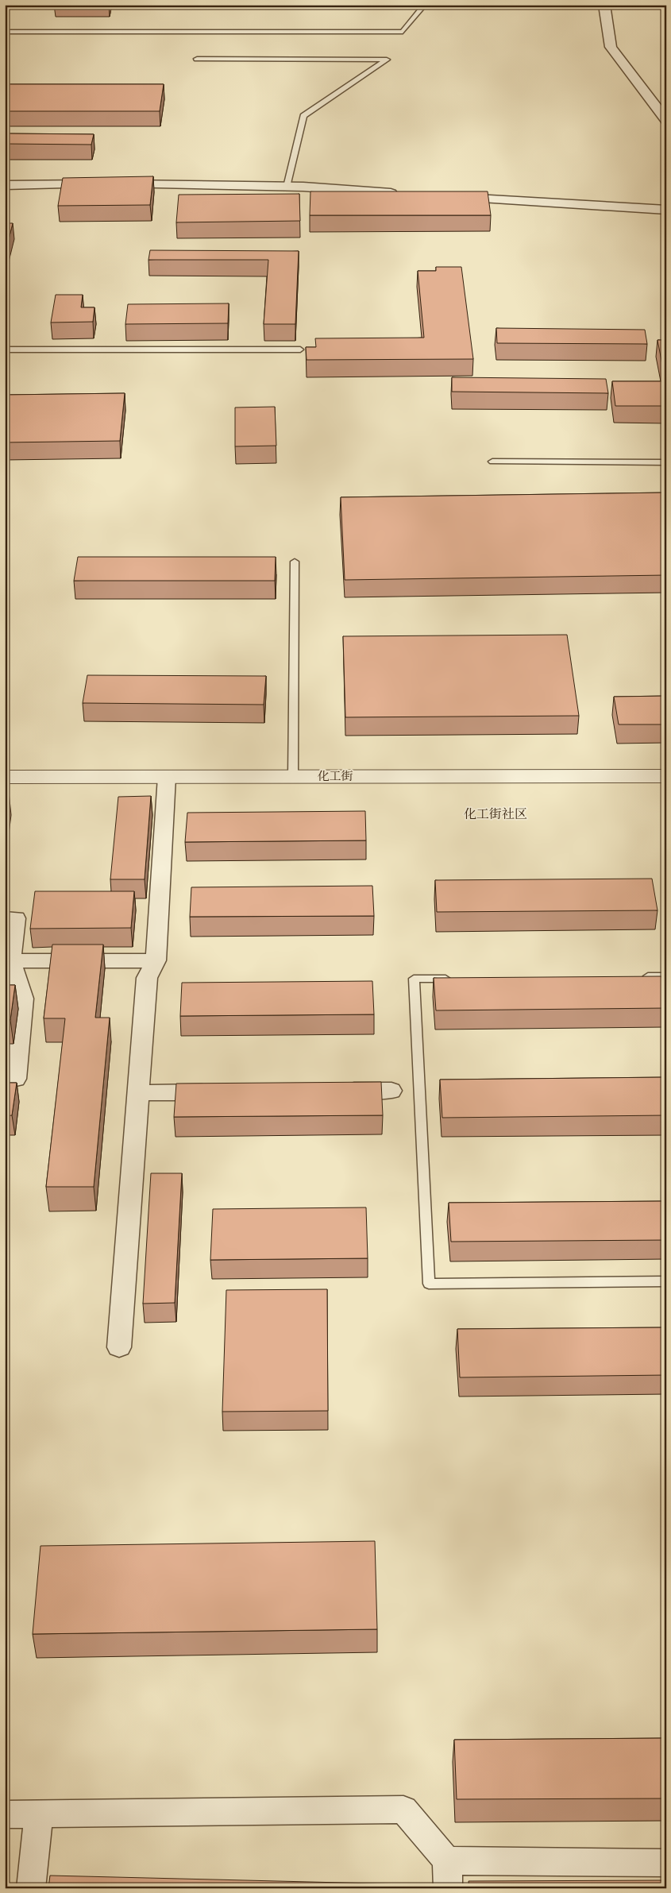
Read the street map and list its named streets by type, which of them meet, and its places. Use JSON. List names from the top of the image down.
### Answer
{
  "streets": {
    "street": ["化工街"]
  },
  "districts": ["化工街社区"]
}
